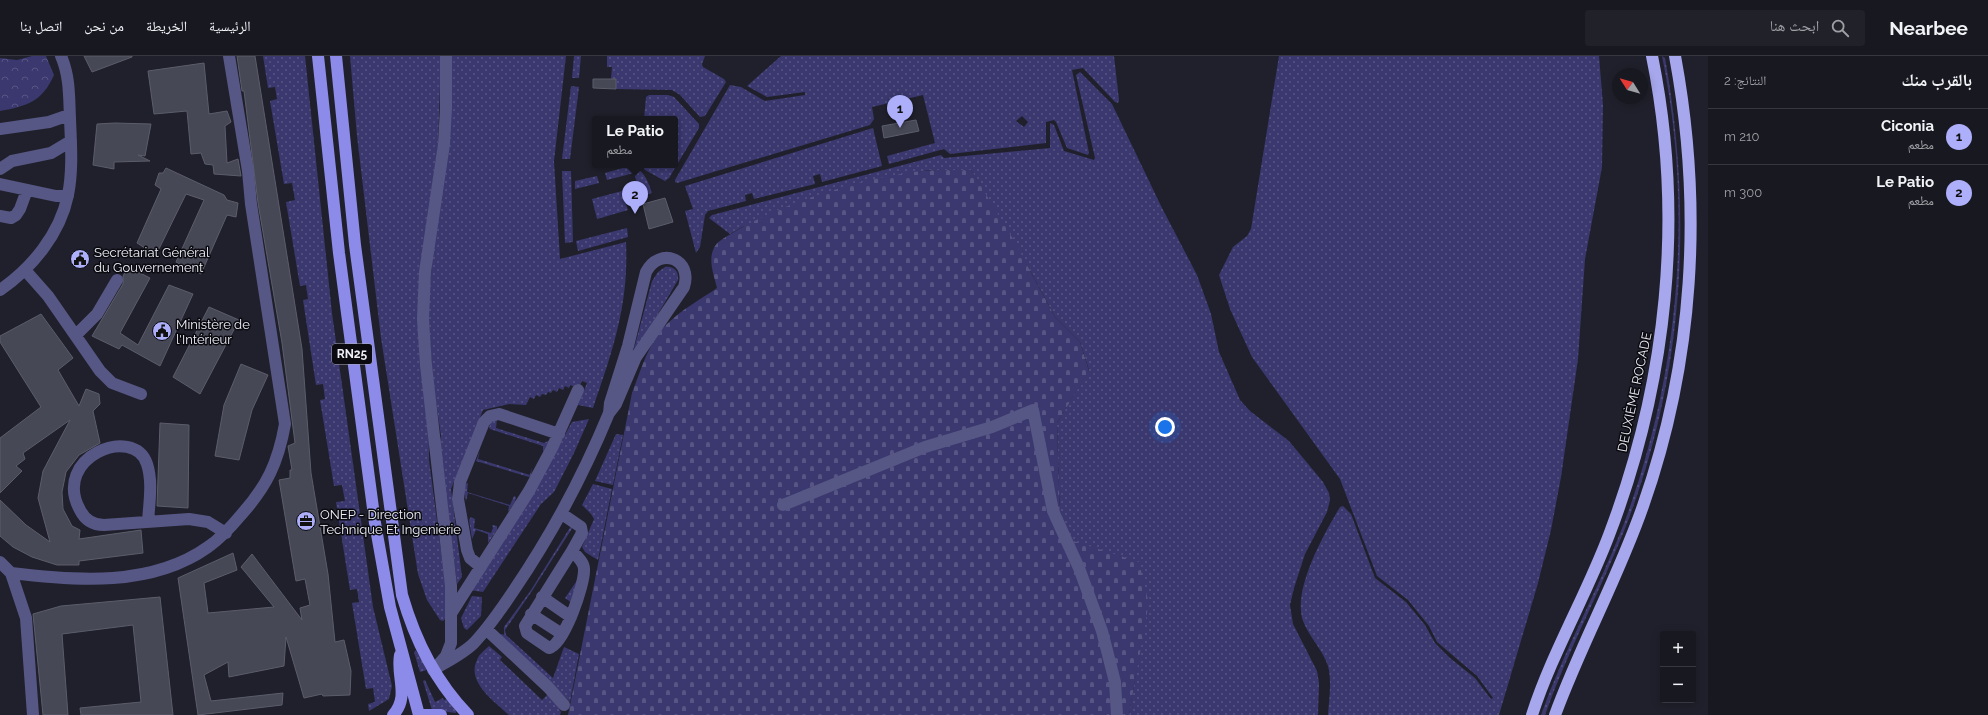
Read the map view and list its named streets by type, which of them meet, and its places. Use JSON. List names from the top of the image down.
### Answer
{
  "streets": {
    "highway": ["DEUXIÈME ROCADE"],
    "main road": ["RN25"]
  },
  "places": {
    "public building": ["Secrétariat Général du Gouvernement", "Ministère de l'Intérieur"],
    "office": ["ONEP - Direction Technique Et Ingenierie"]
  },
  "north": "top left",
  "page": {
    "header": "Nearbee",
    "search": "ابحث هنا",
    "nav": [
      "الرئيسية",
      "الخريطة",
      "من نحن",
      "اتصل بنا"
    ],
    "heading": ["بالقرب منك", "النتائج: 2"],
    "pins": ["1", "2"],
    "list": [
      {
        "mark": "1",
        "name": "Ciconia",
        "note": "مطعم",
        "value": "210 m"
      },
      {
        "mark": "2",
        "name": "Le Patio",
        "note": "مطعم",
        "value": "300 m"
      }
    ],
    "popup": ["Le Patio", "مطعم"],
    "map_buttons": ["+", "−"]
  }
}
